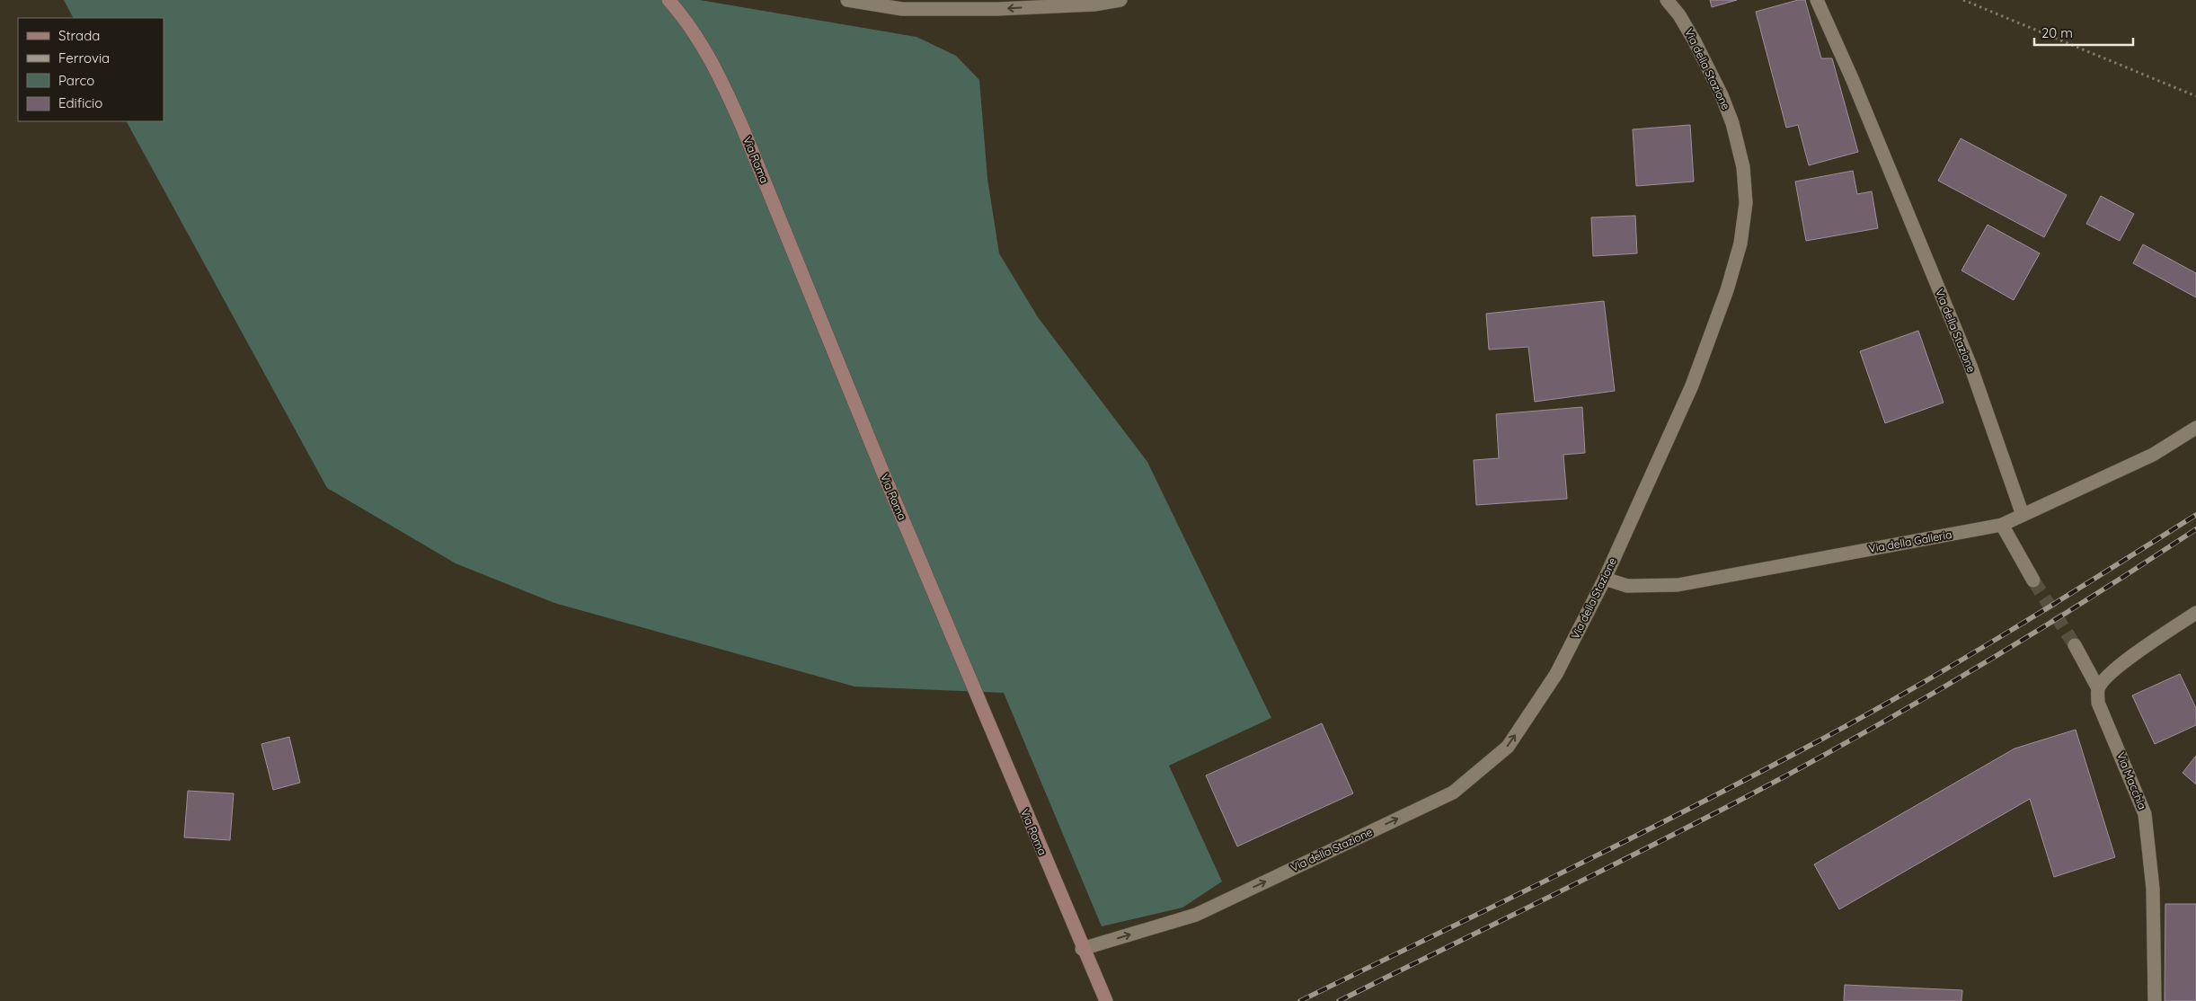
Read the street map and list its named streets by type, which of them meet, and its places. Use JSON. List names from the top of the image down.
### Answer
{
  "streets": {
    "street": [
      "Via della Stazione",
      "Via Roma",
      "Via della Galleria",
      "Via Macchia"
    ]
  },
  "crossings": [
    ["Via della Stazione", "Via Roma"],
    ["Via della Stazione", "Via della Galleria"]
  ],
  "legend": [
    "Strada",
    "Ferrovia",
    "Parco",
    "Edificio"
  ],
  "scale_bar": "20 m"
}
